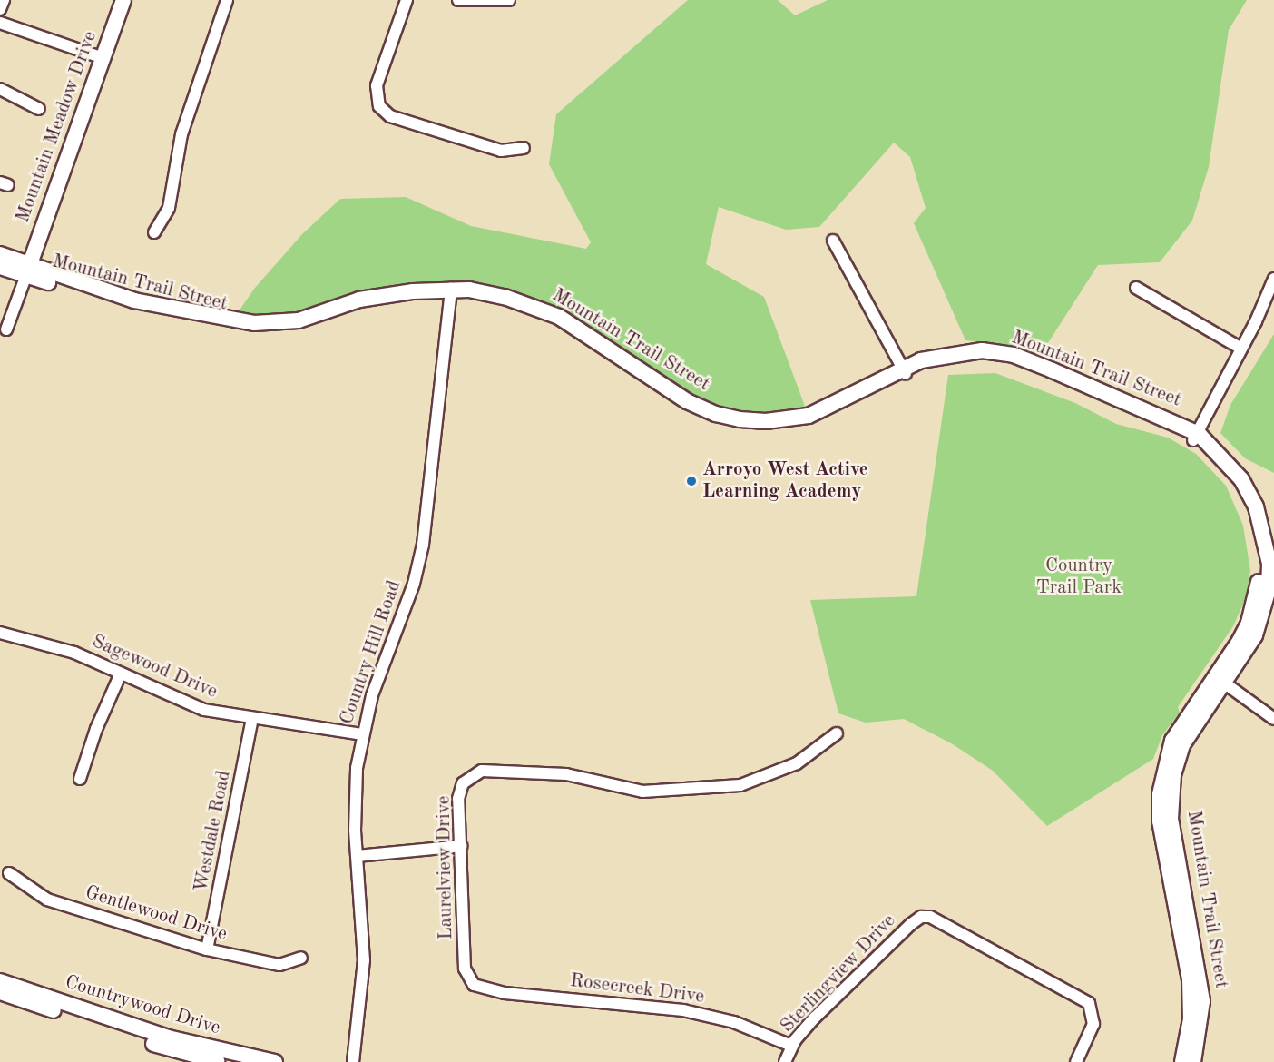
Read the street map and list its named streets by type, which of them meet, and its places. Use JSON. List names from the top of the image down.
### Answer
{
  "streets": {
    "street": [
      "Mountain Meadow Drive",
      "Mountain Trail Street",
      "Country Hill Road",
      "Sagewood Drive",
      "Westdale Road",
      "Laurelview Drive",
      "Gentlewood Drive",
      "Sterlingview Drive",
      "Rosecreek Drive",
      "Countrywood Drive"
    ]
  },
  "crossings": [
    ["Mountain Meadow Drive", "Mountain Trail Street"],
    ["Mountain Trail Street", "Country Hill Road"],
    ["Country Hill Road", "Sagewood Drive"],
    ["Sagewood Drive", "Westdale Road"],
    ["Westdale Road", "Gentlewood Drive"],
    ["Laurelview Drive", "Rosecreek Drive"],
    ["Sterlingview Drive", "Rosecreek Drive"]
  ],
  "parks": ["Country Trail Park"],
  "places": ["Arroyo West Active Learning Academy"]
}
